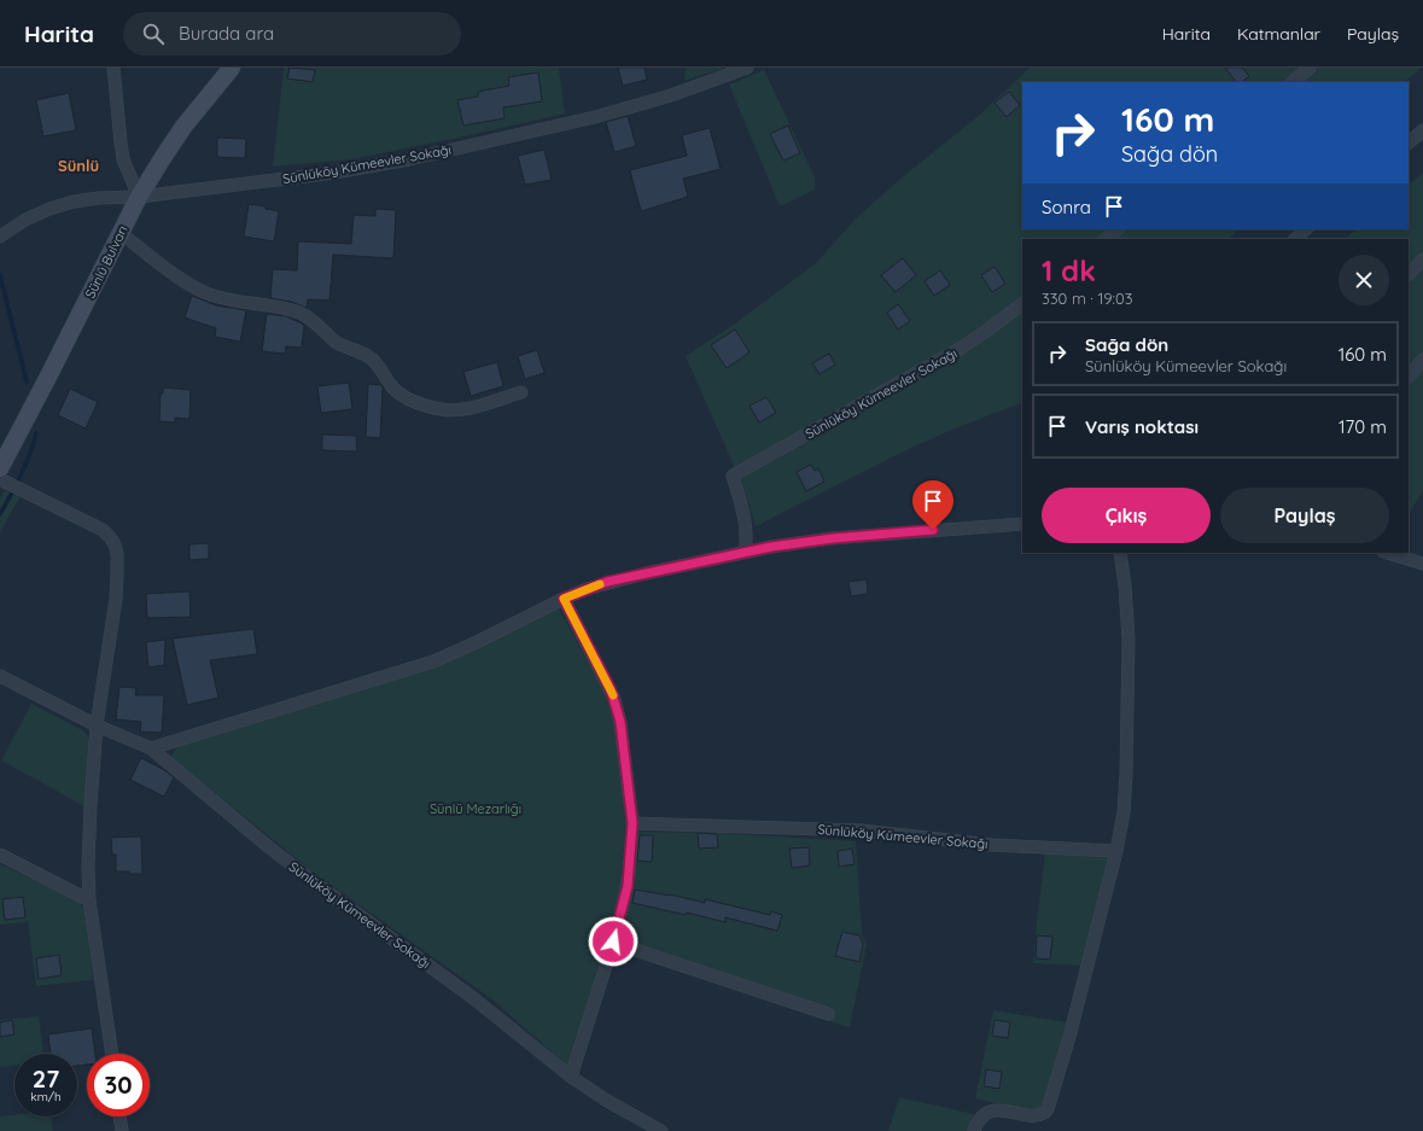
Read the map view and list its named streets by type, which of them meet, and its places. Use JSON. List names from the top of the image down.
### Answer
{
  "streets": {
    "main road": ["Sünlü Bulvarı"],
    "street": ["Sünlüköy Kümeevler Sokağı"]
  },
  "crossings": [
    ["Sünlüköy Kümeevler Sokağı", "Sünlü Bulvarı"]
  ],
  "districts": ["Sünlü"],
  "parks": ["Sünlü Mezarlığı"],
  "page": {
    "header": "Harita",
    "search": "Burada ara",
    "nav": ["Harita", "Katmanlar", "Paylaş"],
    "turn": ["160 m", "Sağa dön"],
    "then": "Sonra",
    "heading": ["1 dk", "330 m · 19:03"],
    "list": [
      {
        "name": "Sağa dön",
        "note": "Sünlüköy Kümeevler Sokağı",
        "value": "160 m"
      },
      {
        "name": "Varış noktası",
        "value": "170 m"
      }
    ],
    "buttons": ["Çıkış", "Paylaş"],
    "speed": "27 km/h",
    "limit": "30"
  }
}
